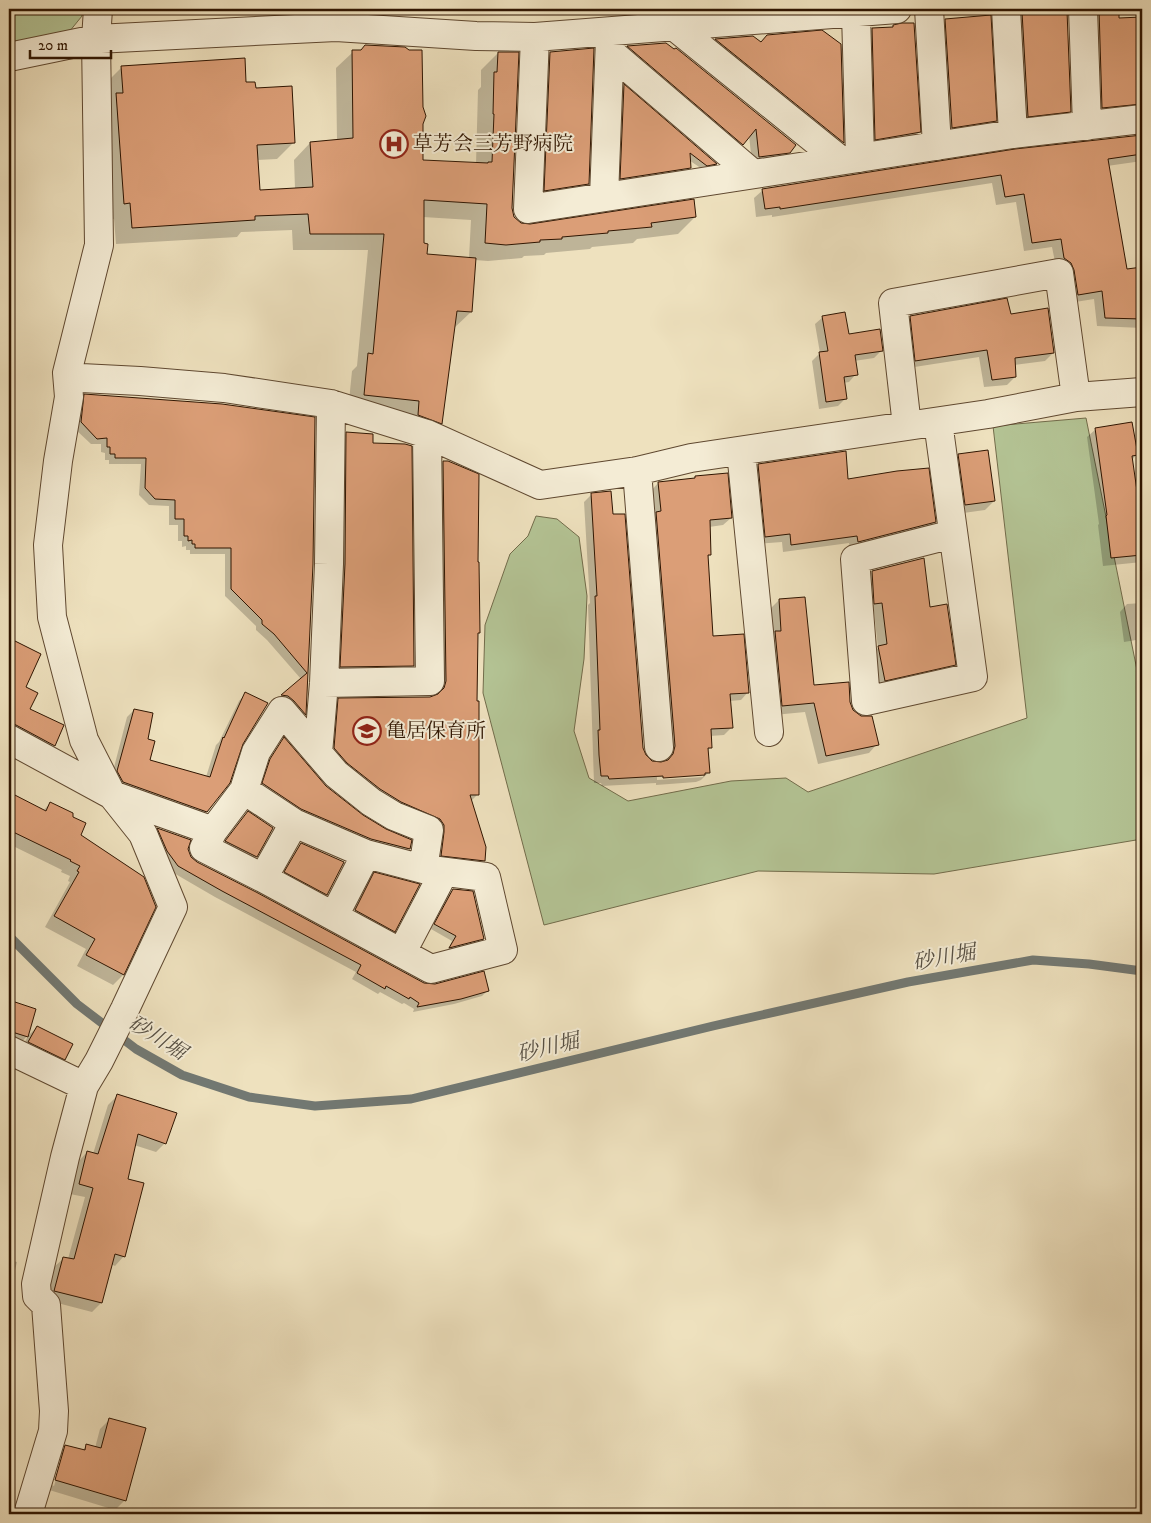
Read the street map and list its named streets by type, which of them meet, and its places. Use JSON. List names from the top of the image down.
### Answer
{
  "water": ["砂川堀"],
  "places": {
    "hospital": ["草芳会三芳野病院"],
    "school or university": ["亀居保育所"]
  },
  "scale_bar": "20 m"
}
